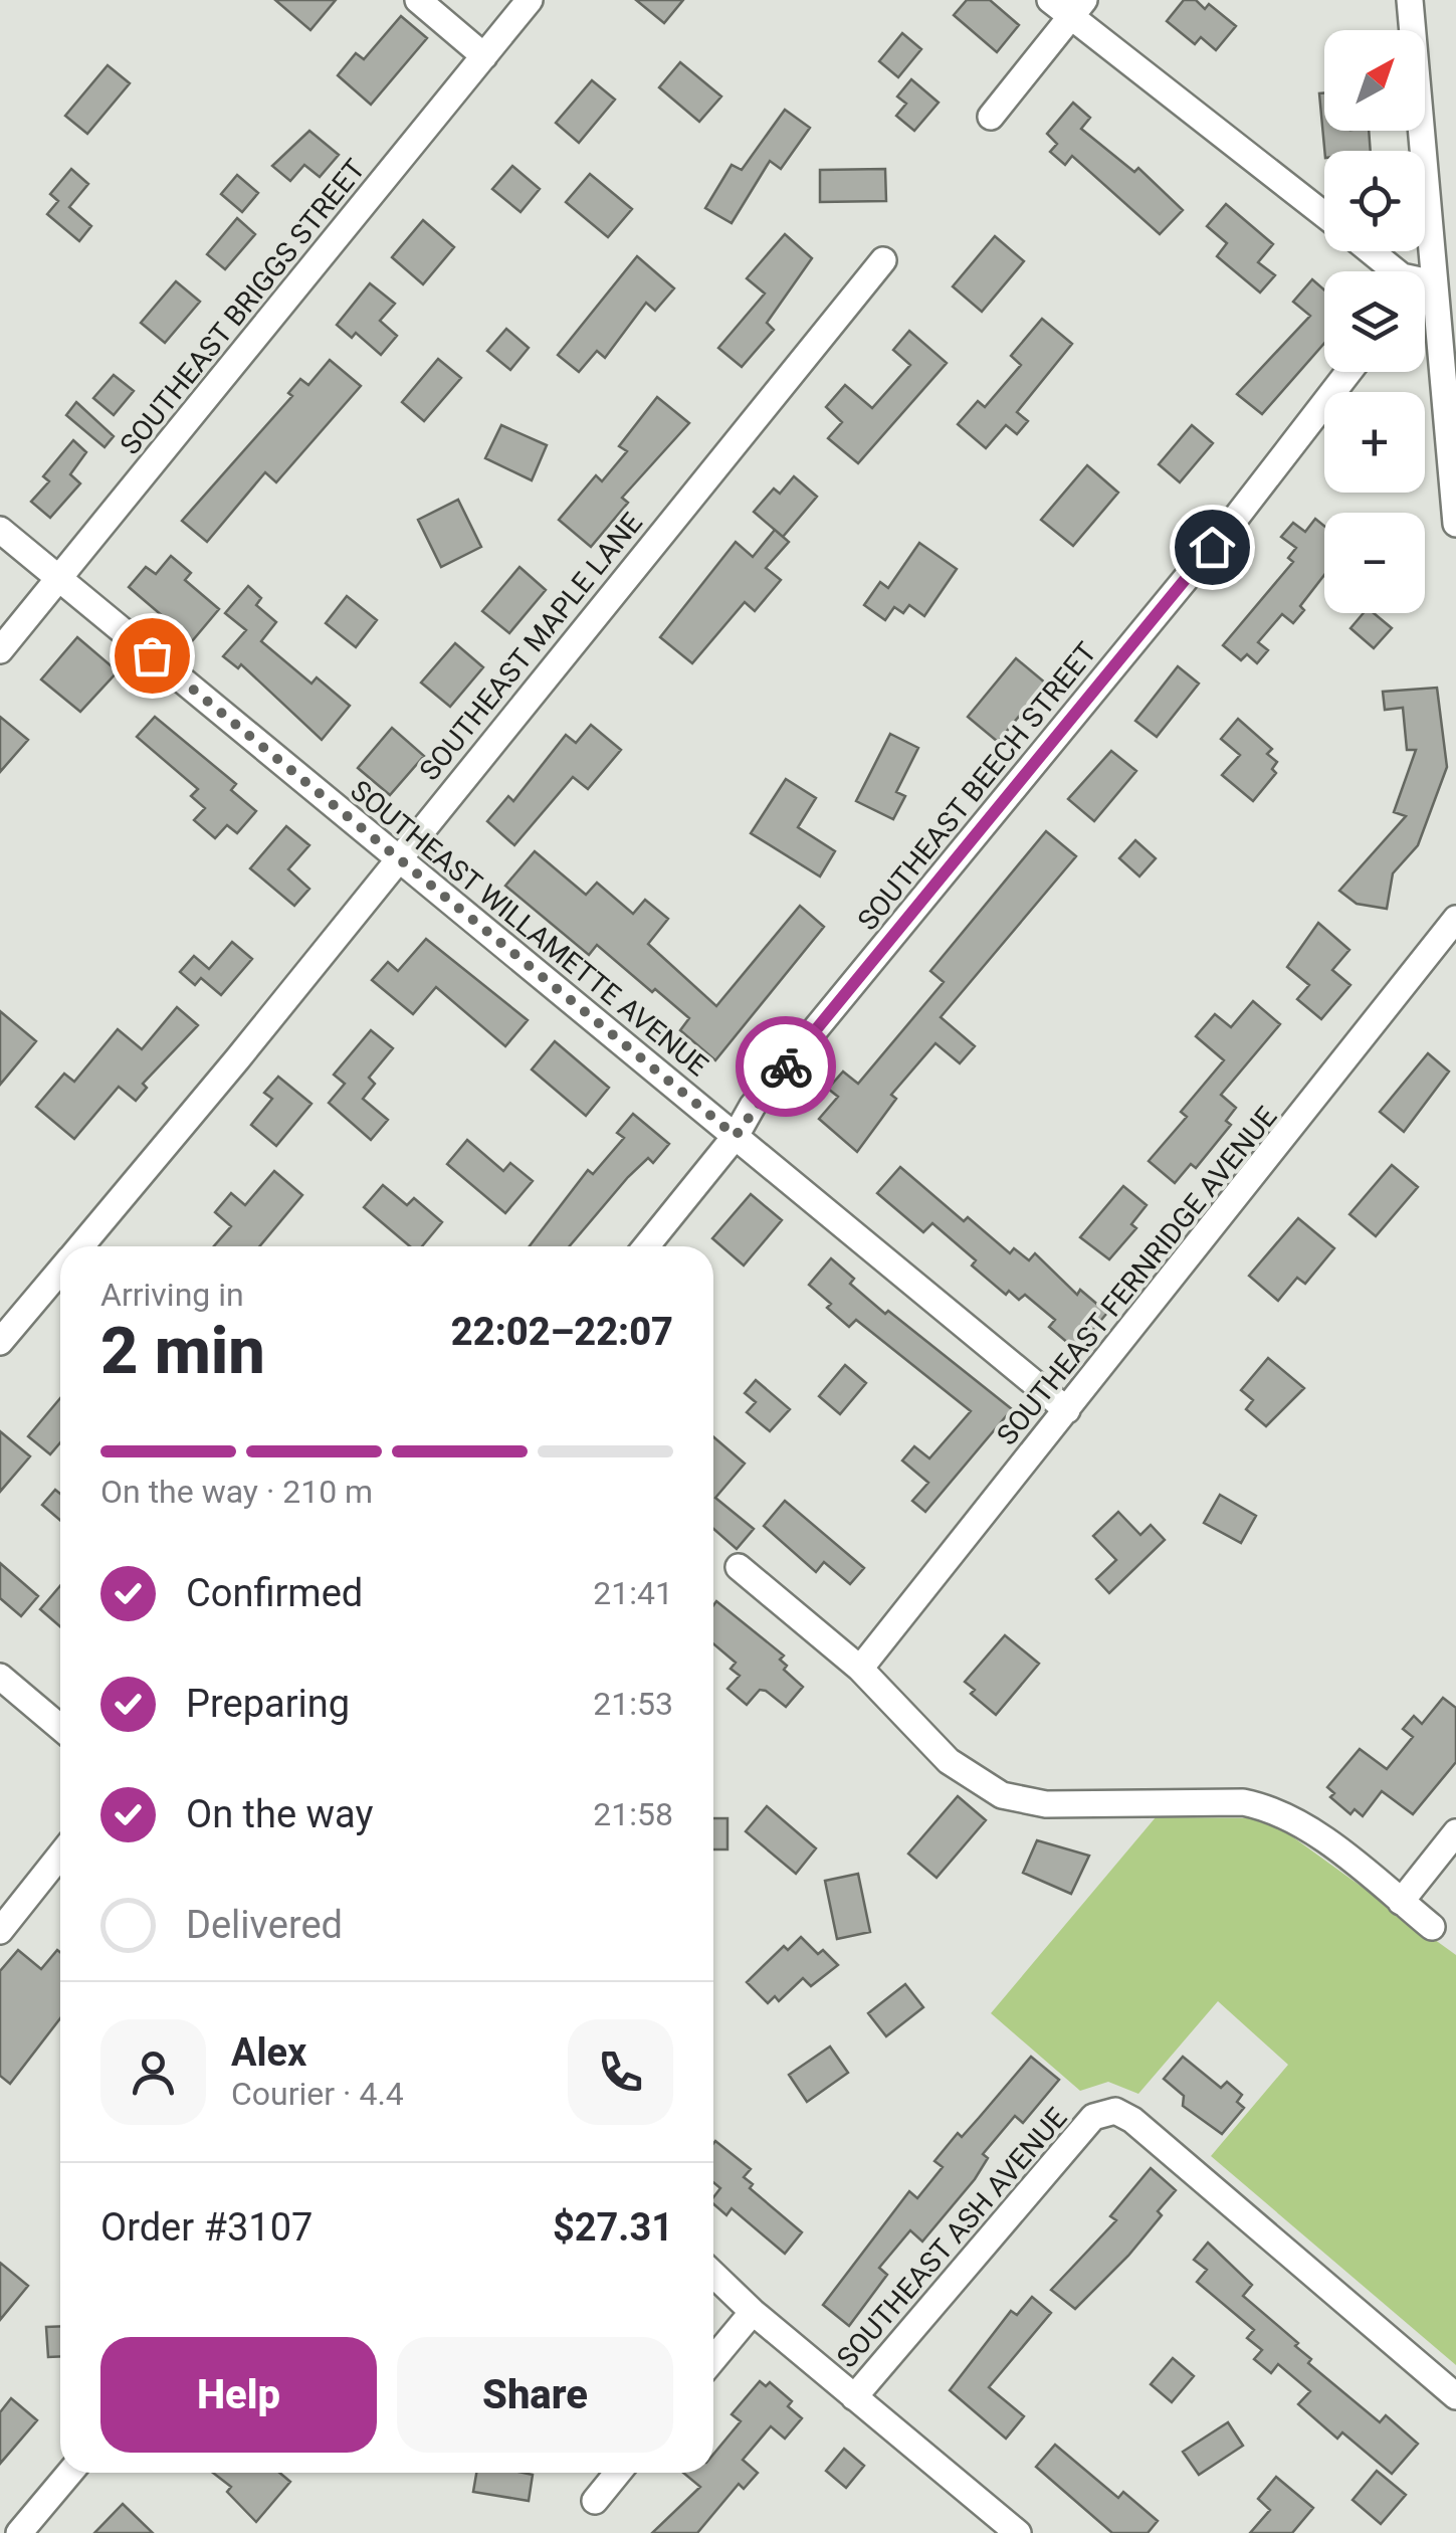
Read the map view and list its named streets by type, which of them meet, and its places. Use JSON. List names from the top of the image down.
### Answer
{
  "streets": {
    "street": [
      "SOUTHEAST BRIGGS STREET",
      "SOUTHEAST MAPLE LANE",
      "SOUTHEAST BEECH STREET",
      "SOUTHEAST WILLAMETTE AVENUE",
      "SOUTHEAST FERNRIDGE AVENUE",
      "SOUTHEAST ASH AVENUE"
    ]
  },
  "crossings": [
    ["SOUTHEAST BRIGGS STREET", "SOUTHEAST WILLAMETTE AVENUE"],
    ["SOUTHEAST MAPLE LANE", "SOUTHEAST WILLAMETTE AVENUE"],
    ["SOUTHEAST BEECH STREET", "SOUTHEAST WILLAMETTE AVENUE"],
    ["SOUTHEAST WILLAMETTE AVENUE", "SOUTHEAST FERNRIDGE AVENUE"]
  ],
  "north": "top right",
  "page": {
    "map_buttons": ["+", "−"],
    "heading": ["2 min", "Arriving in", "22:02–22:07"],
    "panel": [
      "Alex",
      "Courier · 4.4",
      "Order #3107",
      "$27.31"
    ],
    "bar": "On the way · 210 m",
    "list": [
      ["Confirmed", "21:41"],
      ["Preparing", "21:53"],
      ["On the way", "21:58"],
      "Delivered"
    ],
    "buttons": ["Help", "Share"]
  }
}
